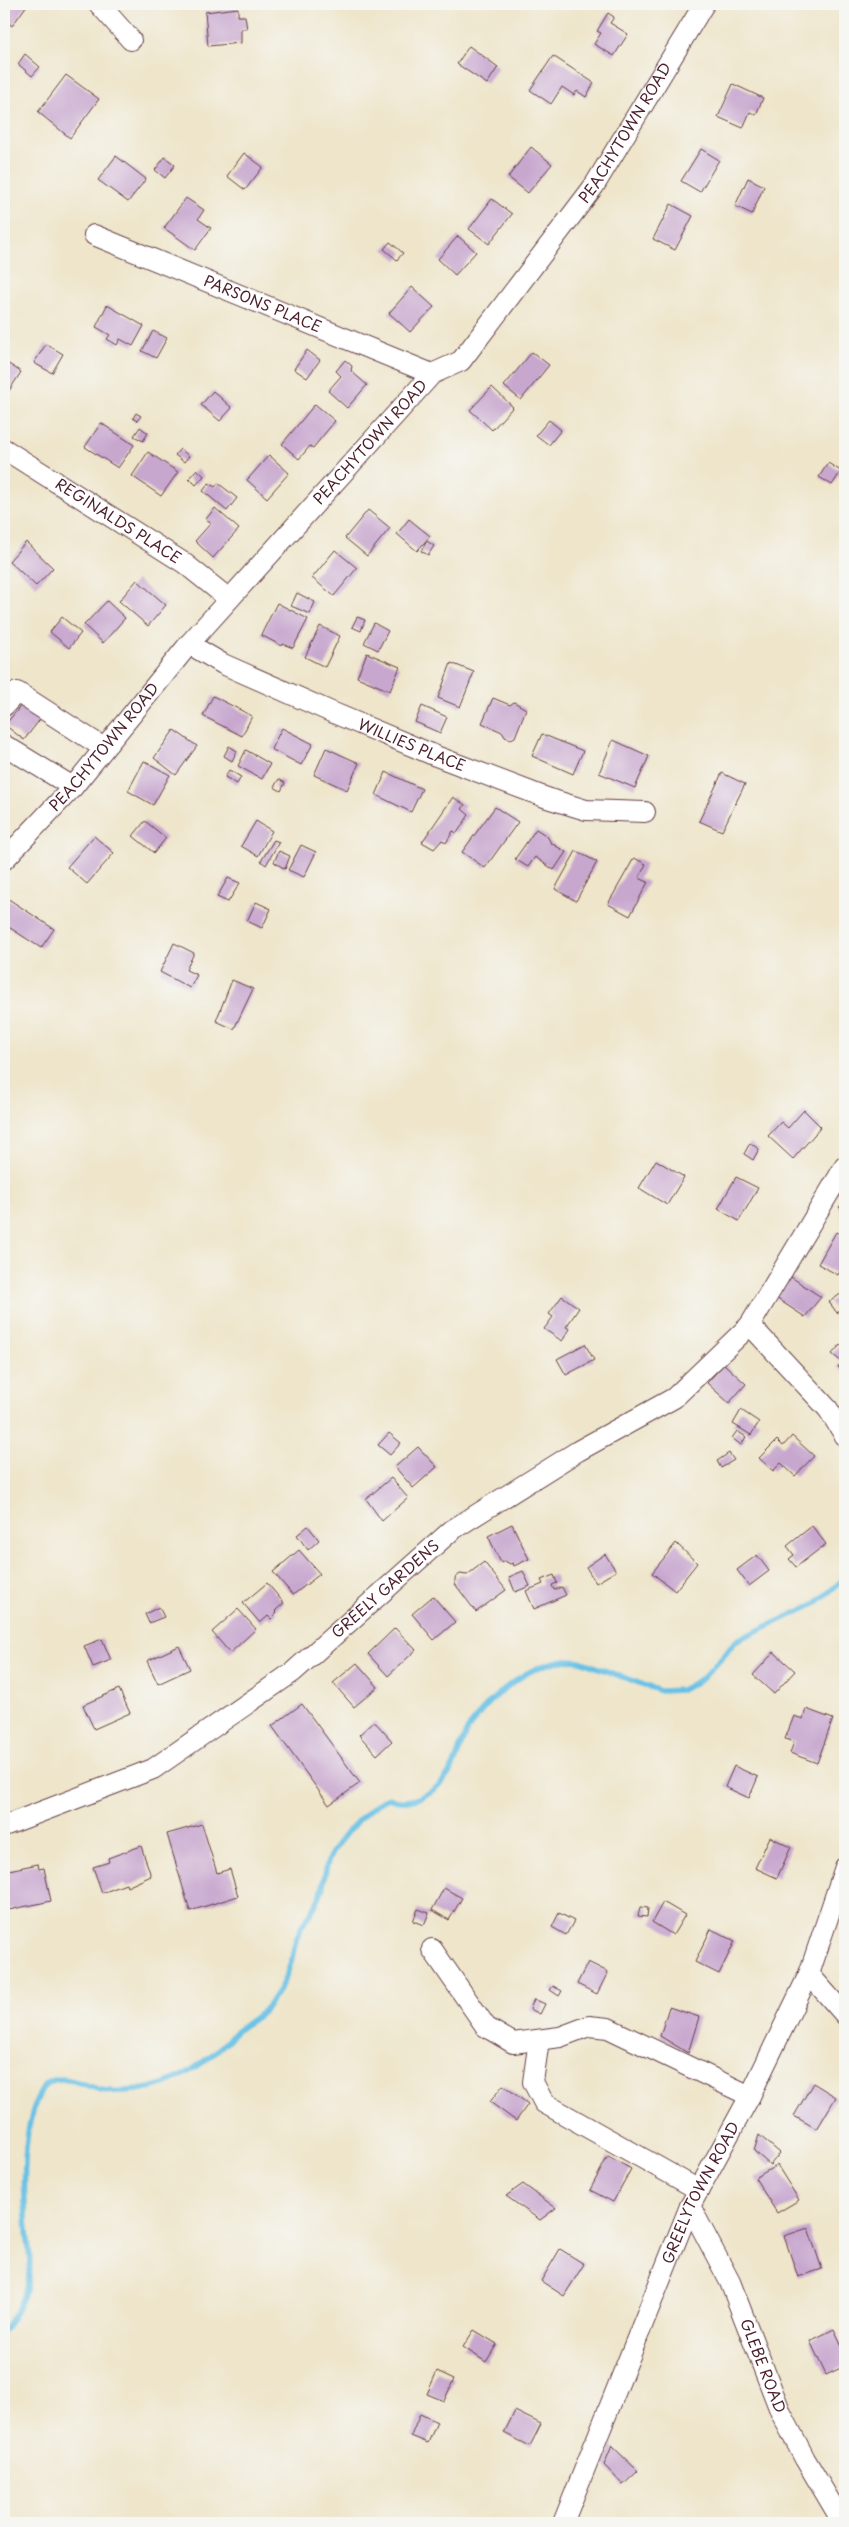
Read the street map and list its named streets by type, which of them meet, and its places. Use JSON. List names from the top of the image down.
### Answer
{
  "streets": {
    "street": [
      "PEACHYTOWN ROAD",
      "PARSONS PLACE",
      "REGINALDS PLACE",
      "WILLIES PLACE",
      "GREELY GARDENS",
      "GREELYTOWN ROAD",
      "GLEBE ROAD"
    ]
  },
  "crossings": [
    ["PEACHYTOWN ROAD", "PARSONS PLACE"],
    ["PEACHYTOWN ROAD", "REGINALDS PLACE"],
    ["PEACHYTOWN ROAD", "WILLIES PLACE"],
    ["GREELYTOWN ROAD", "GLEBE ROAD"]
  ]
}
